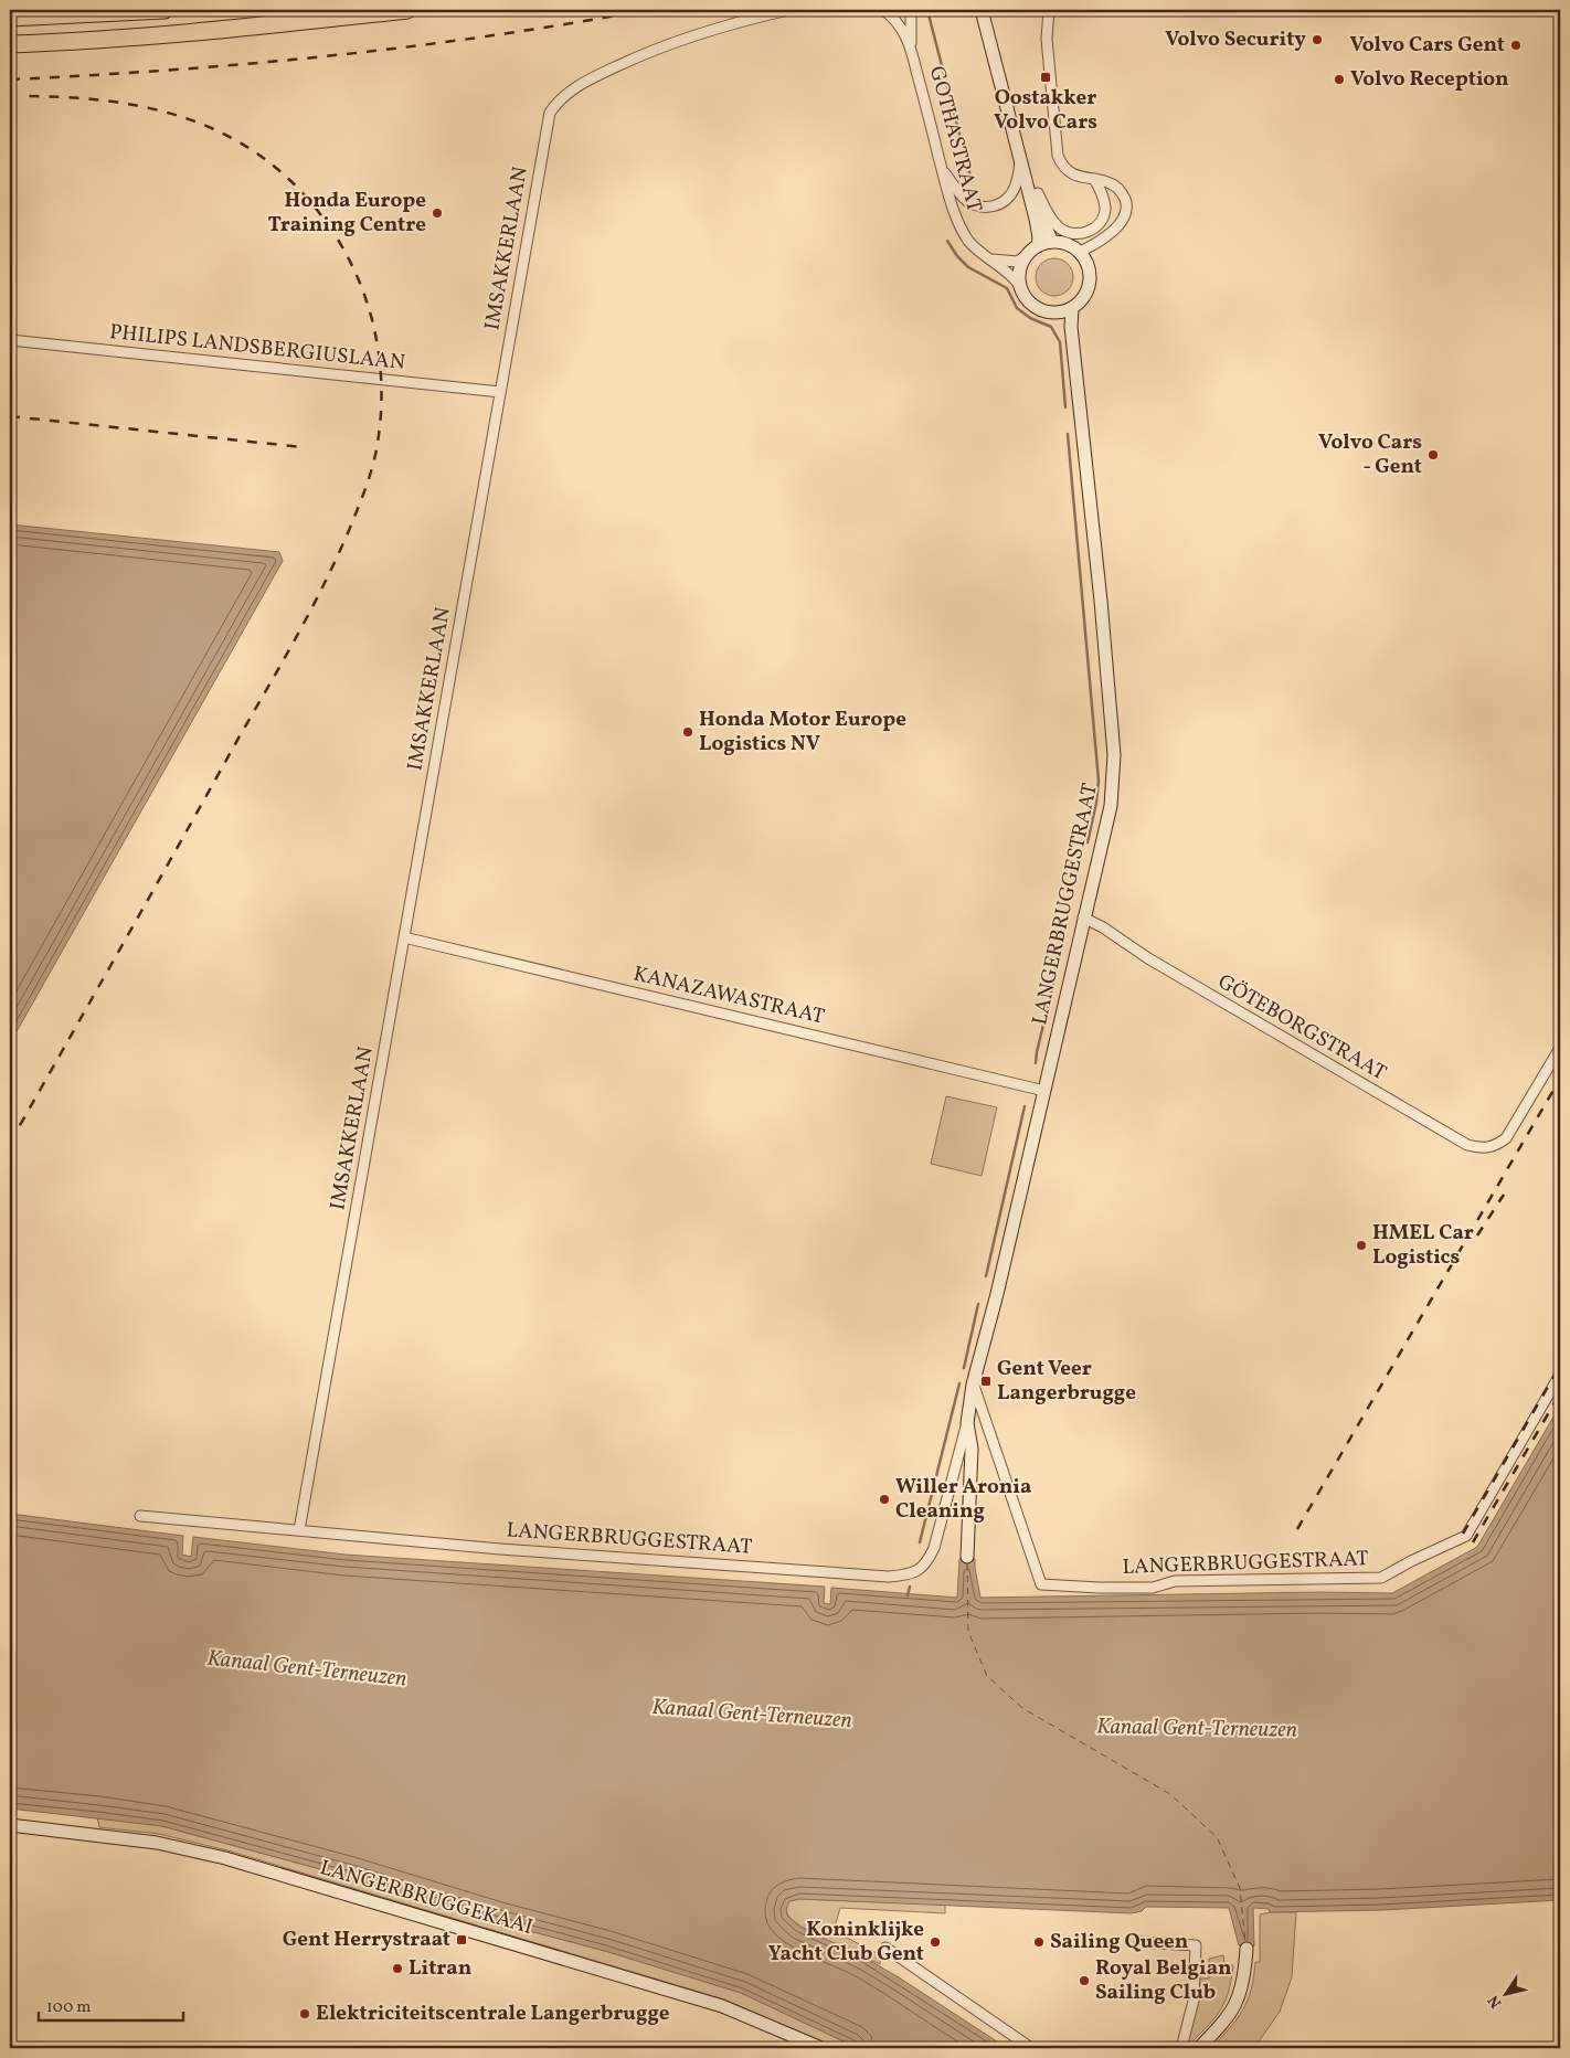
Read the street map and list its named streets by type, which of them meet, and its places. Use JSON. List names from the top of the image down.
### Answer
{
  "streets": {
    "main road": ["LANGERBRUGGESTRAAT", "LANGERBRUGGEKAAI"],
    "street": [
      "GOTHASTRAAT",
      "IMSAKKERLAAN",
      "PHILIPS LANDSBERGIUSLAAN",
      "KANAZAWASTRAAT",
      "GÖTEBORGSTRAAT"
    ]
  },
  "crossings": [
    ["GOTHASTRAAT", "LANGERBRUGGESTRAAT"],
    ["IMSAKKERLAAN", "PHILIPS LANDSBERGIUSLAAN"],
    ["IMSAKKERLAAN", "LANGERBRUGGESTRAAT"],
    ["IMSAKKERLAAN", "KANAZAWASTRAAT"],
    ["LANGERBRUGGESTRAAT", "KANAZAWASTRAAT"],
    ["LANGERBRUGGESTRAAT", "GÖTEBORGSTRAAT"]
  ],
  "water": ["Kanaal Gent-Terneuzen"],
  "places": {
    "other": [
      "Volvo Security",
      "Volvo Cars Gent",
      "Volvo Reception",
      "Honda Europe Training Centre",
      "Volvo Cars - Gent",
      "Honda Motor Europe Logistics NV",
      "HMEL Car Logistics",
      "Willer Aronia Cleaning",
      "Koninklijke Yacht Club Gent",
      "Sailing Queen",
      "Litran",
      "Royal Belgian Sailing Club",
      "Elektriciteitscentrale Langerbrugge"
    ],
    "transit": ["Oostakker Volvo Cars", "Gent Veer Langerbrugge", "Gent Herrystraat"]
  },
  "scale_bar": "100 m",
  "north": "bottom left"
}
